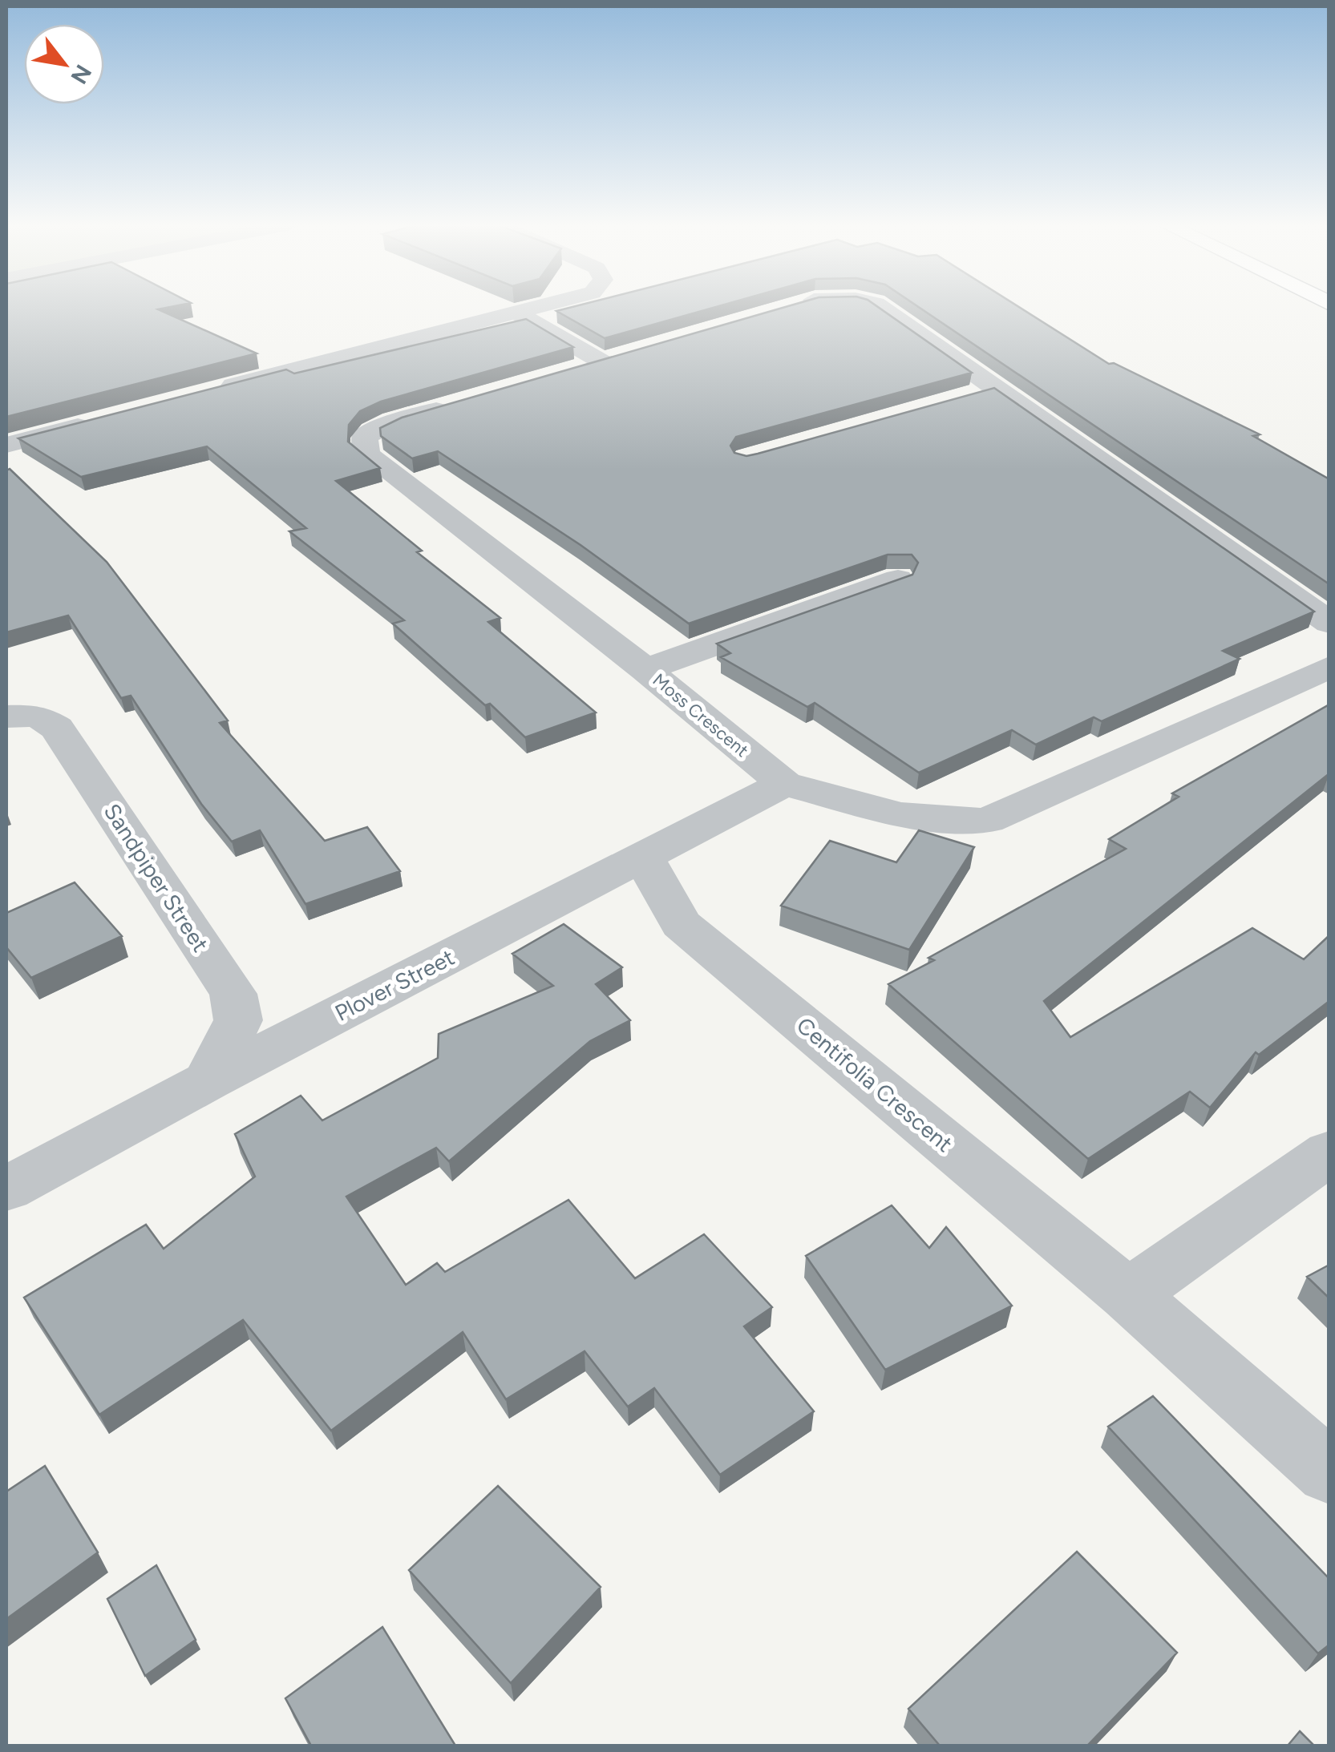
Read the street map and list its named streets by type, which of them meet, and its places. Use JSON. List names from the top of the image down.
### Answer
{
  "streets": {
    "street": [
      "Moss Crescent",
      "Sandpiper Street",
      "Plover Street",
      "Centifolia Crescent"
    ]
  },
  "crossings": [
    ["Moss Crescent", "Plover Street"],
    ["Sandpiper Street", "Plover Street"],
    ["Plover Street", "Centifolia Crescent"]
  ],
  "north": "bottom right"
}
